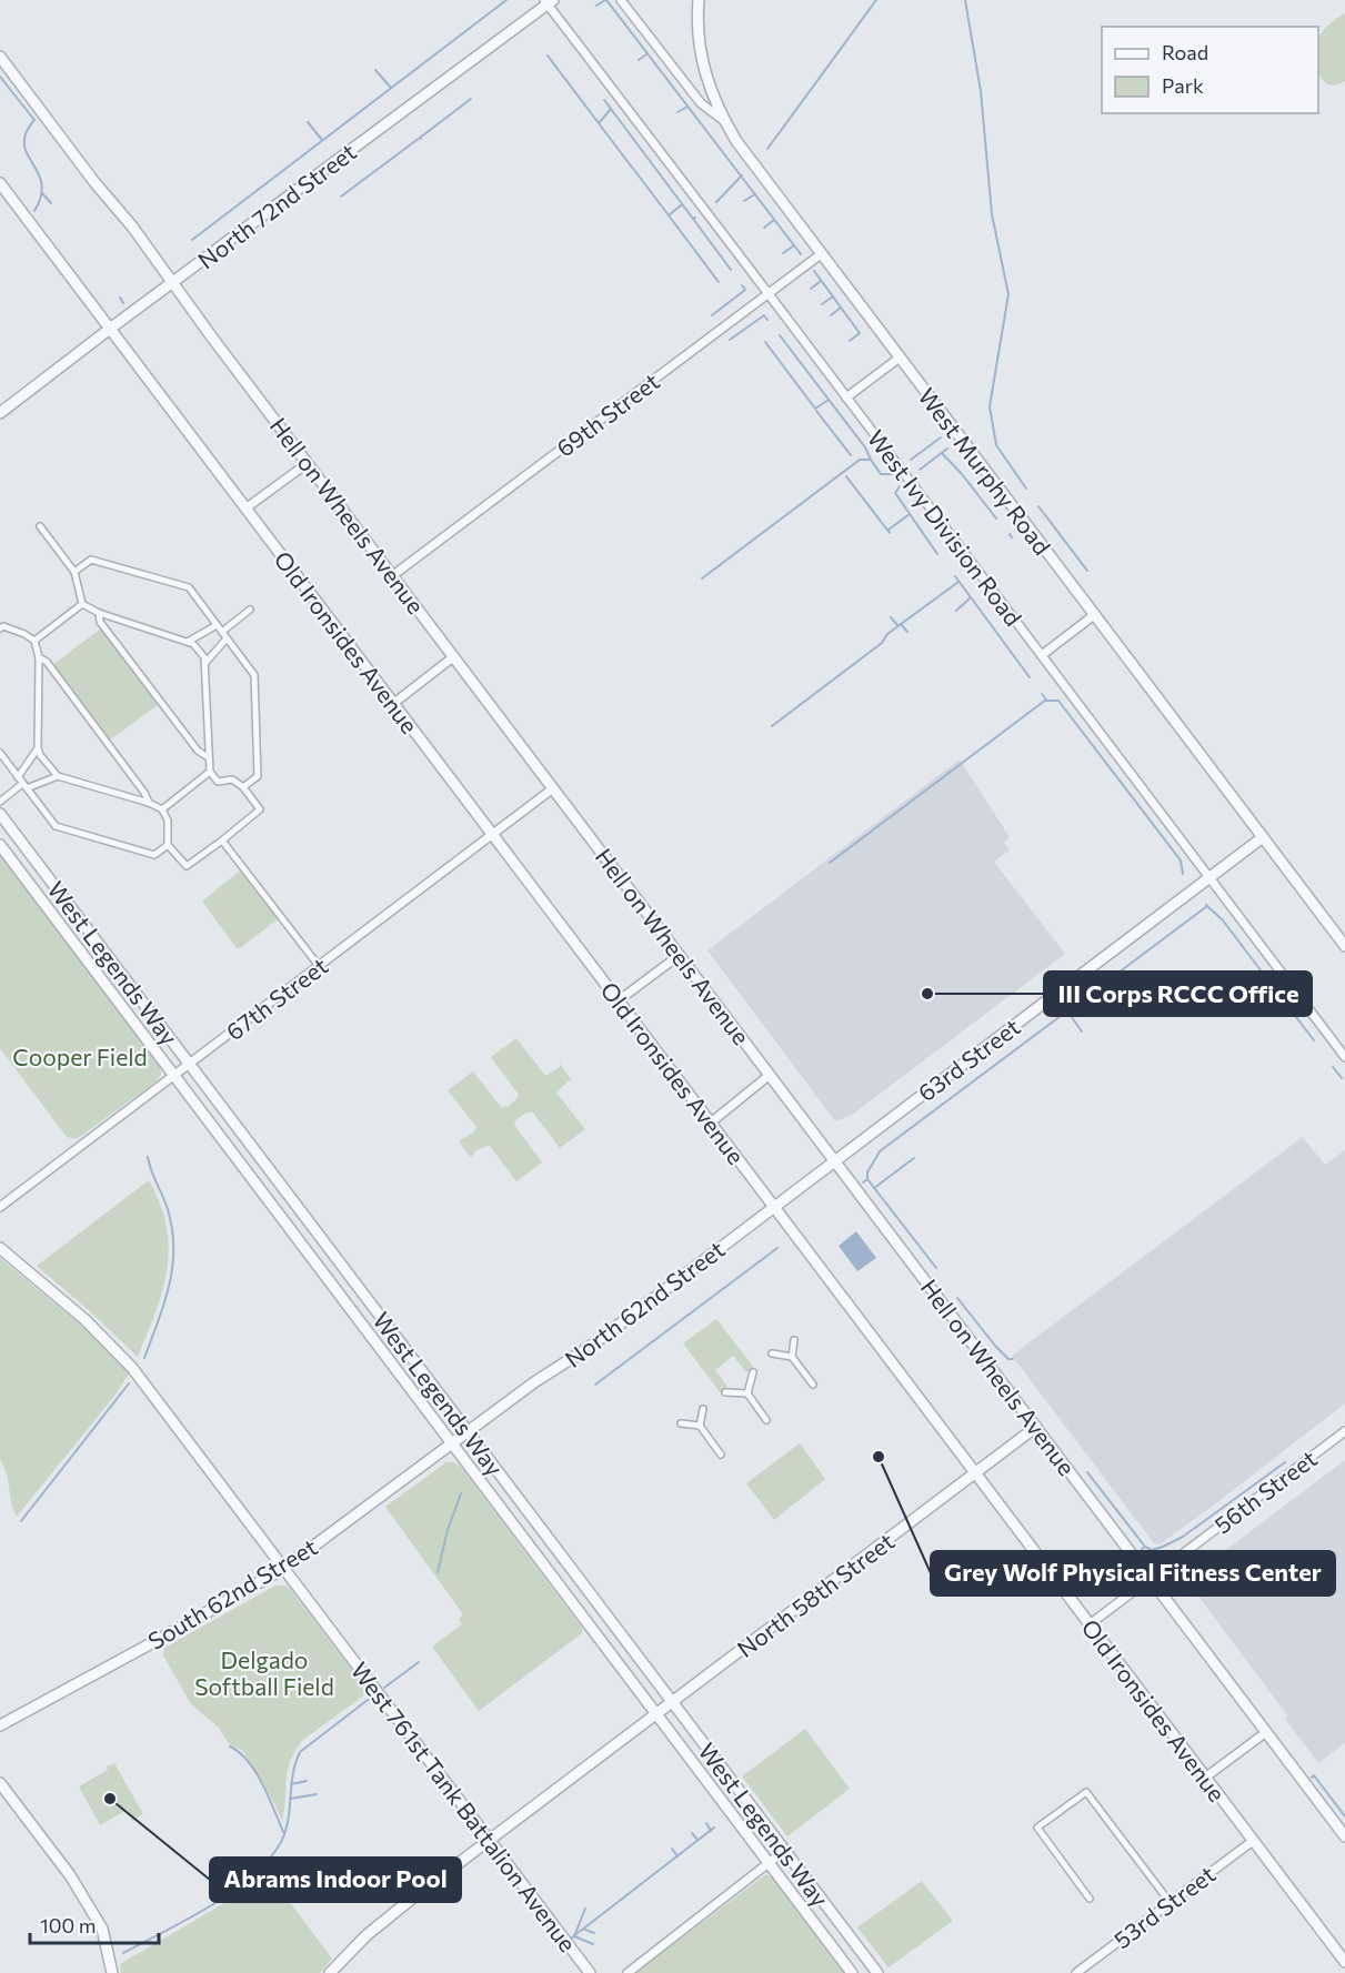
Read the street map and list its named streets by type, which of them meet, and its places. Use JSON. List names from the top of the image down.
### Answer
{
  "streets": {
    "street": [
      "North 72nd Street",
      "69th Street",
      "West Murphy Road",
      "Hell on Wheels Avenue",
      "West Ivy Division Road",
      "Old Ironsides Avenue",
      "West Legends Way",
      "67th Street",
      "63rd Street",
      "North 62nd Street",
      "56th Street",
      "South 62nd Street",
      "North 58th Street",
      "West 761st Tank Battalion Avenue",
      "53rd Street"
    ]
  },
  "crossings": [
    ["North 72nd Street", "Hell on Wheels Avenue"],
    ["North 72nd Street", "West Ivy Division Road"],
    ["North 72nd Street", "Old Ironsides Avenue"],
    ["69th Street", "West Murphy Road"],
    ["69th Street", "Hell on Wheels Avenue"],
    ["69th Street", "West Ivy Division Road"],
    ["West Murphy Road", "63rd Street"],
    ["Hell on Wheels Avenue", "67th Street"],
    ["Hell on Wheels Avenue", "63rd Street"],
    ["Hell on Wheels Avenue", "North 62nd Street"],
    ["Hell on Wheels Avenue", "56th Street"],
    ["Hell on Wheels Avenue", "North 58th Street"],
    ["West Ivy Division Road", "63rd Street"],
    ["Old Ironsides Avenue", "67th Street"],
    ["Old Ironsides Avenue", "North 62nd Street"],
    ["Old Ironsides Avenue", "56th Street"],
    ["Old Ironsides Avenue", "North 58th Street"],
    ["Old Ironsides Avenue", "53rd Street"],
    ["West Legends Way", "67th Street"],
    ["West Legends Way", "North 62nd Street"],
    ["West Legends Way", "South 62nd Street"],
    ["West Legends Way", "North 58th Street"],
    ["63rd Street", "North 62nd Street"],
    ["North 62nd Street", "South 62nd Street"],
    ["South 62nd Street", "West 761st Tank Battalion Avenue"],
    ["North 58th Street", "West 761st Tank Battalion Avenue"]
  ],
  "parks": ["Cooper Field", "Delgado Softball Field"],
  "places": ["III Corps RCCC Office", "Grey Wolf Physical Fitness Center", "Abrams Indoor Pool"],
  "legend": ["Road", "Park"],
  "scale_bar": "100 m"
}
